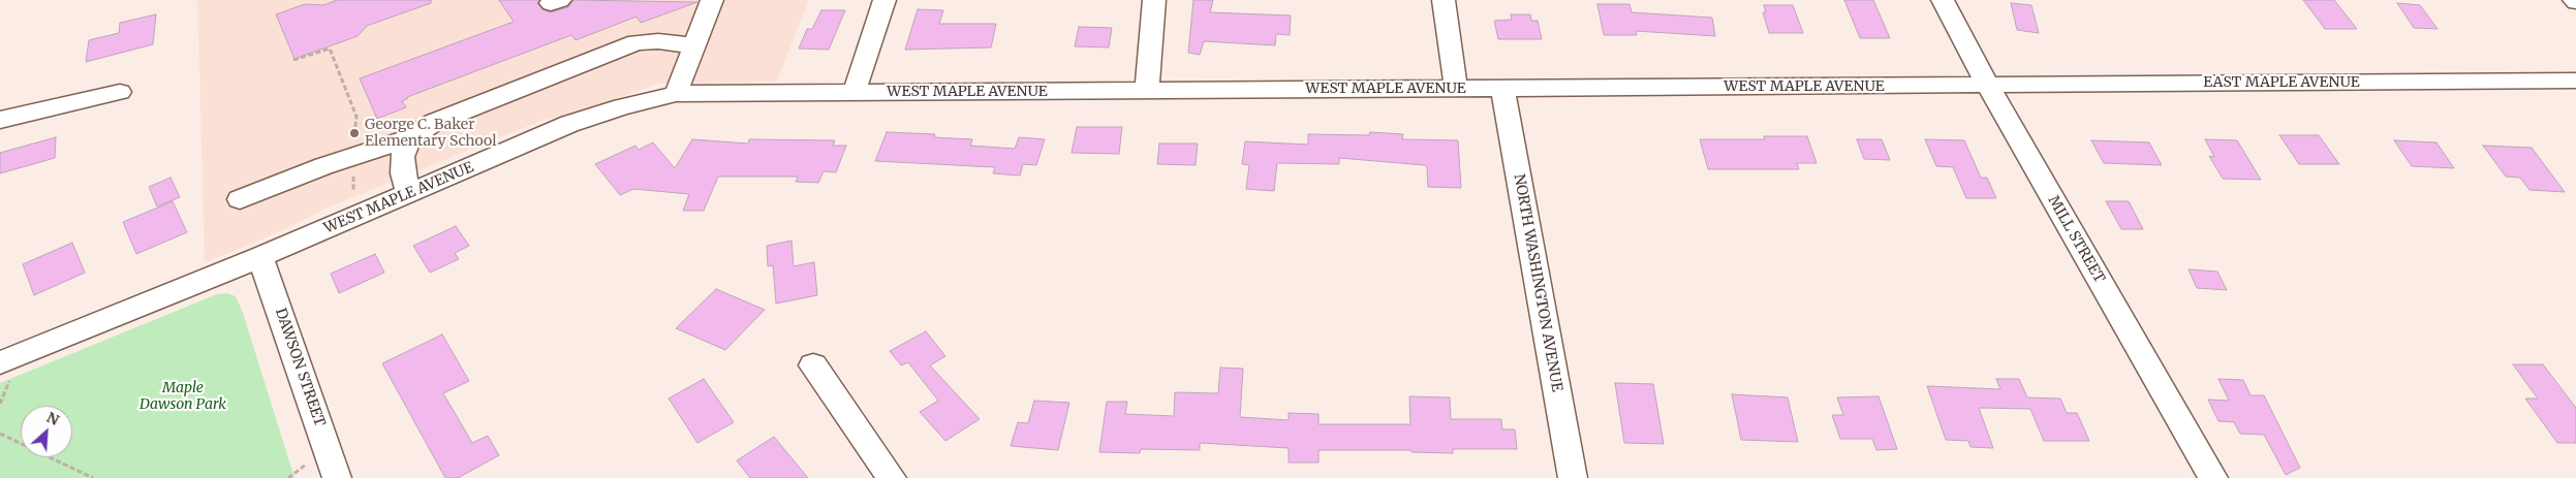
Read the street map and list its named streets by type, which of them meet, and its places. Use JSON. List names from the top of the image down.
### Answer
{
  "streets": {
    "street": [
      "EAST MAPLE AVENUE",
      "WEST MAPLE AVENUE",
      "MILL STREET",
      "NORTH WASHINGTON AVENUE",
      "DAWSON STREET"
    ]
  },
  "crossings": [
    ["EAST MAPLE AVENUE", "WEST MAPLE AVENUE"],
    ["EAST MAPLE AVENUE", "MILL STREET"],
    ["WEST MAPLE AVENUE", "MILL STREET"],
    ["WEST MAPLE AVENUE", "NORTH WASHINGTON AVENUE"],
    ["WEST MAPLE AVENUE", "DAWSON STREET"]
  ],
  "parks": ["Maple Dawson Park"],
  "places": ["George C. Baker Elementary School"],
  "north": "top right"
}
